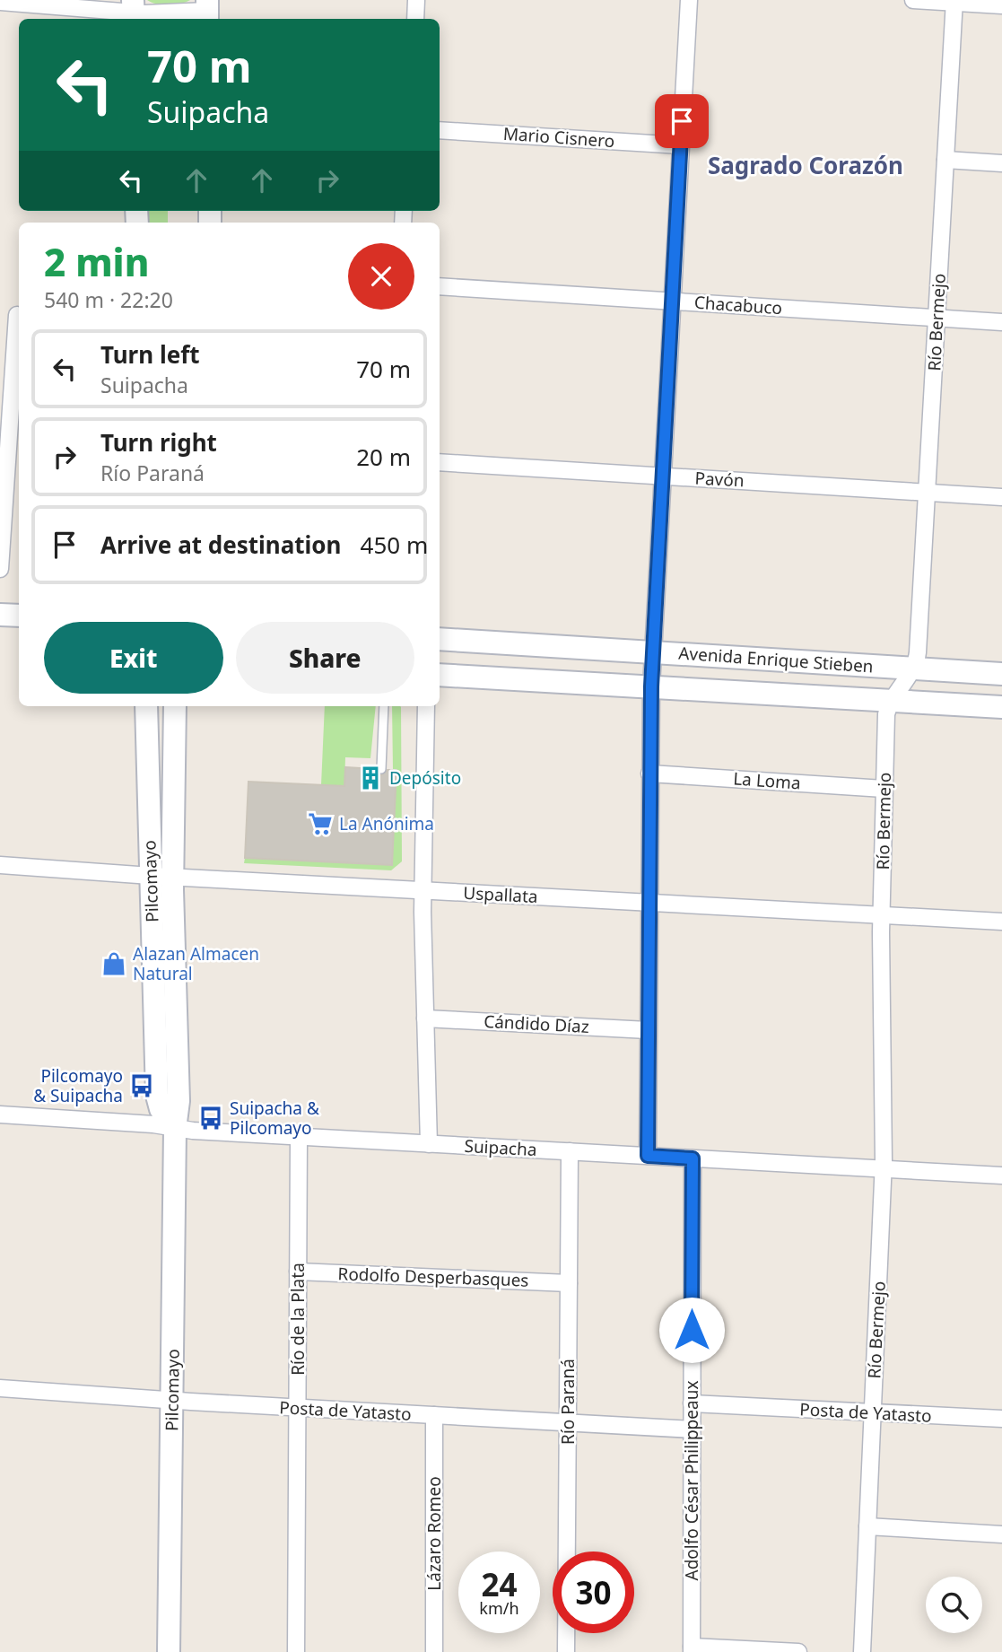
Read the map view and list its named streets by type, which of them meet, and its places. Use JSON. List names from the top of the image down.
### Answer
{
  "streets": {
    "main road": ["Avenida Enrique Stieben", "Pilcomayo"],
    "street": [
      "Mario Cisnero",
      "Chacabuco",
      "Río Bermejo",
      "Pavón",
      "La Loma",
      "Uspallata",
      "Cándido Díaz",
      "Suipacha",
      "Rodolfo Desperbasques",
      "Río de la Plata",
      "Río Paraná",
      "Posta de Yatasto",
      "Adolfo César Philippeaux",
      "Lázaro Romeo"
    ]
  },
  "crossings": [
    ["Chacabuco", "Río Bermejo"],
    ["Río Bermejo", "Pavón"],
    ["Río Bermejo", "Avenida Enrique Stieben"],
    ["Río Bermejo", "La Loma"],
    ["Río Bermejo", "Uspallata"],
    ["Río Bermejo", "Suipacha"],
    ["Río Bermejo", "Posta de Yatasto"],
    ["Pilcomayo", "Uspallata"],
    ["Pilcomayo", "Suipacha"],
    ["Pilcomayo", "Posta de Yatasto"],
    ["Suipacha", "Río de la Plata"],
    ["Suipacha", "Río Paraná"],
    ["Suipacha", "Adolfo César Philippeaux"],
    ["Rodolfo Desperbasques", "Río de la Plata"],
    ["Rodolfo Desperbasques", "Río Paraná"],
    ["Río de la Plata", "Posta de Yatasto"],
    ["Río Paraná", "Posta de Yatasto"],
    ["Posta de Yatasto", "Adolfo César Philippeaux"],
    ["Posta de Yatasto", "Lázaro Romeo"]
  ],
  "districts": ["Sagrado Corazón"],
  "places": {
    "building": ["Depósito"],
    "supermarket": ["La Anónima"],
    "shop": ["Alazan Almacen Natural"],
    "bus stop": ["Pilcomayo & Suipacha", "Suipacha & Pilcomayo"]
  },
  "page": {
    "turn": ["70 m", "Suipacha"],
    "heading": ["2 min", "540 m · 22:20"],
    "list": [
      {
        "name": "Turn left",
        "note": "Suipacha",
        "value": "70 m"
      },
      {
        "name": "Turn right",
        "note": "Río Paraná",
        "value": "20 m"
      },
      {
        "name": "Arrive at destination",
        "value": "450 m"
      }
    ],
    "buttons": ["Exit", "Share"],
    "speed": "24 km/h",
    "limit": "30"
  }
}
